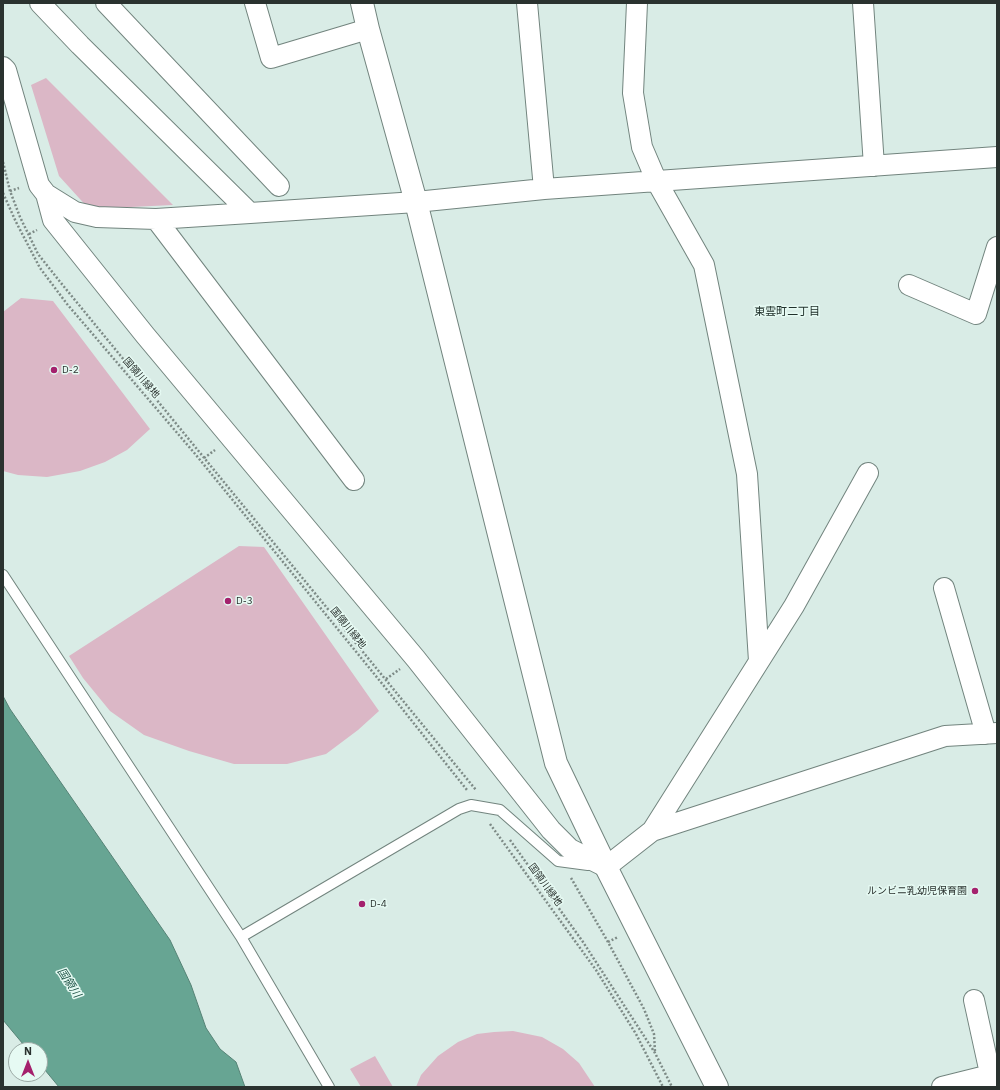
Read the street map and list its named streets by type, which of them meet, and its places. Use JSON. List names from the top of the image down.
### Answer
{
  "streets": {
    "path": ["国領川緑地"]
  },
  "districts": ["東雲町二丁目"],
  "water": ["国領川"],
  "places": [
    "D-2",
    "D-3",
    "ルンビニ乳幼児保育園",
    "D-4"
  ],
  "north": "top"
}
